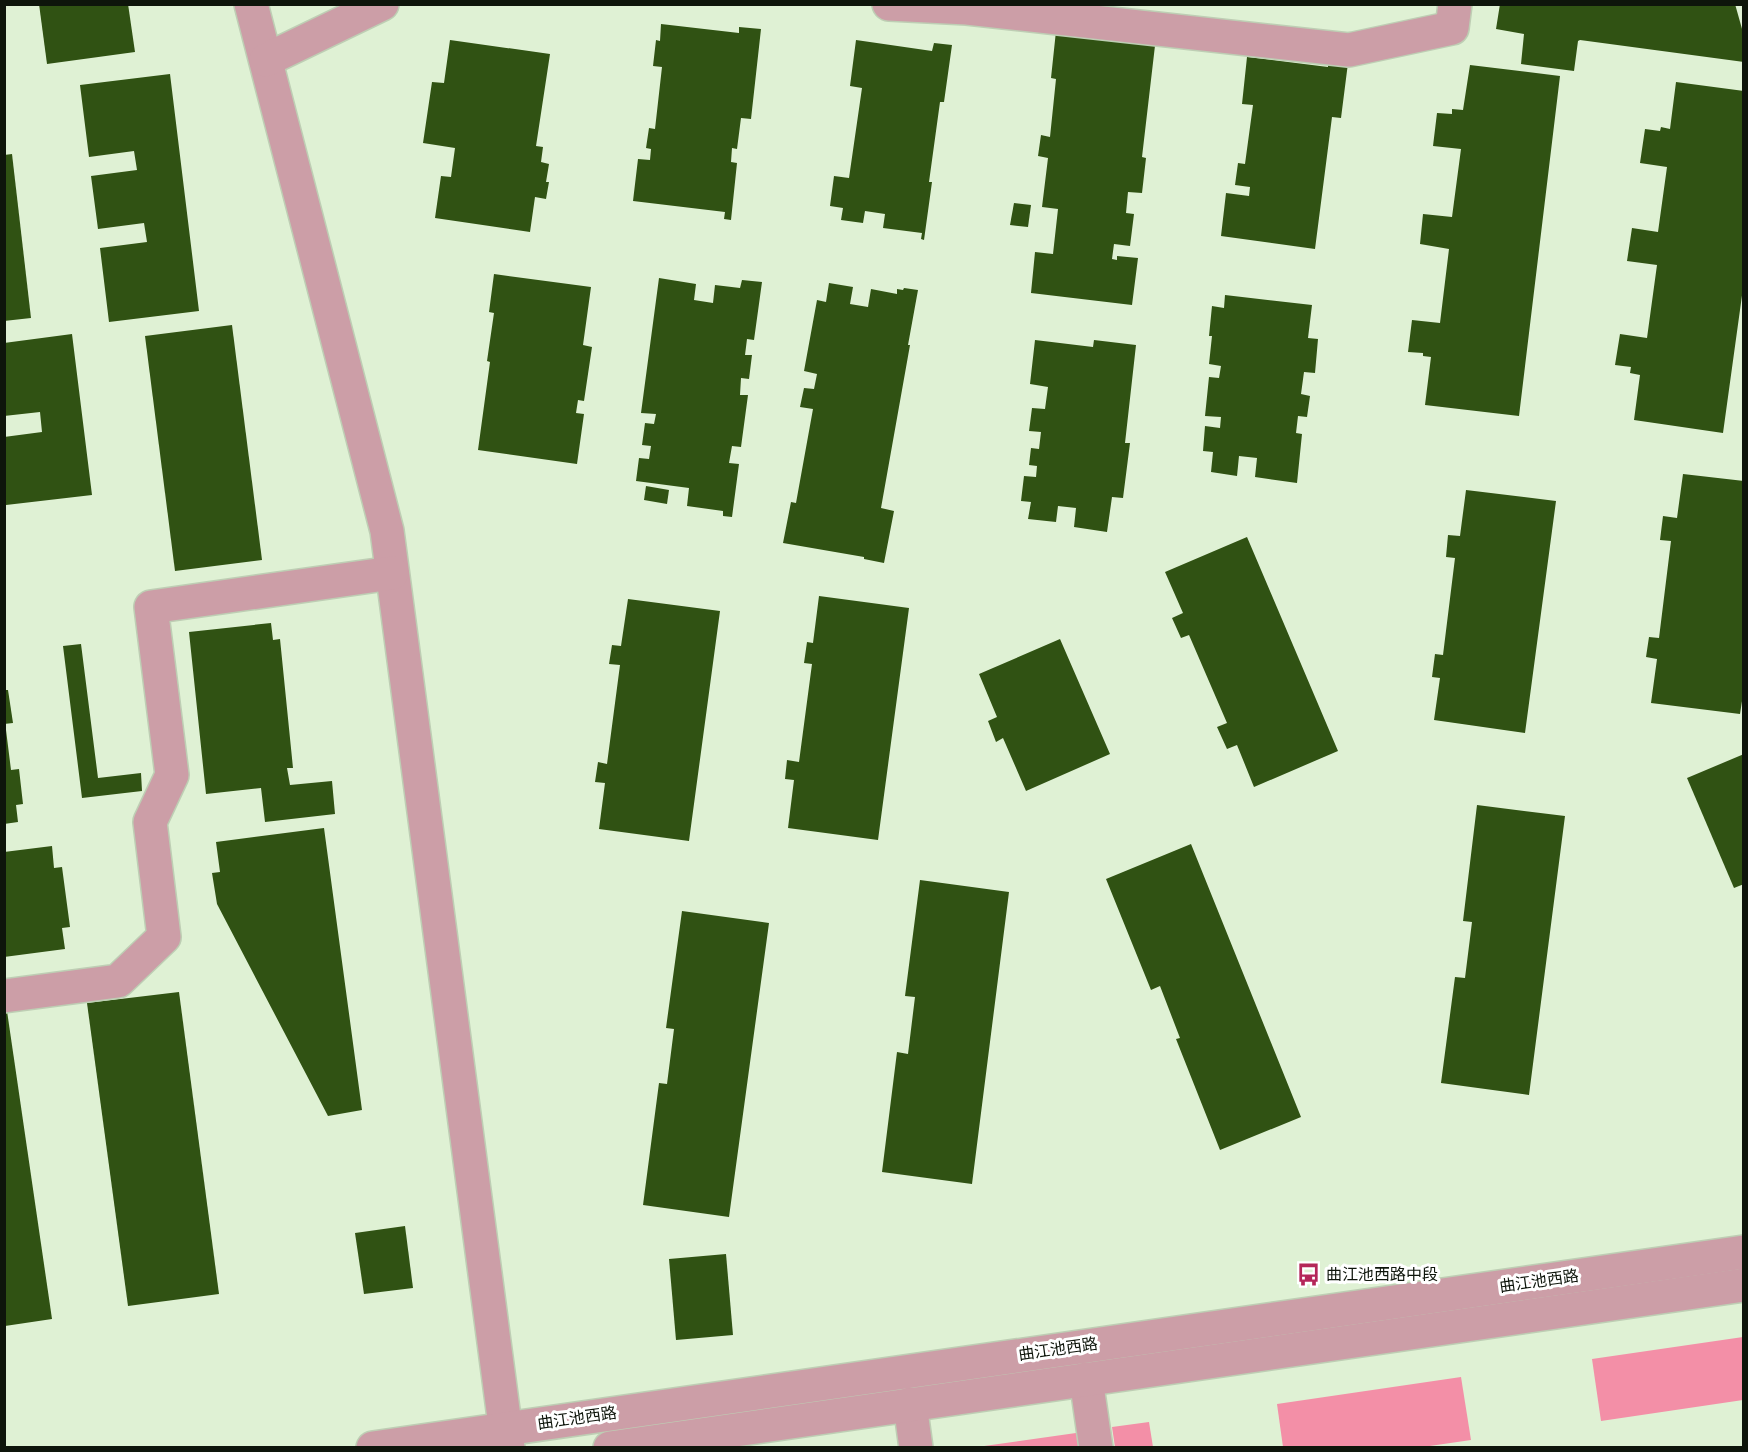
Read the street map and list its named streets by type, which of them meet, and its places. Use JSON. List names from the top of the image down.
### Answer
{
  "streets": {
    "street": ["曲江池西路"]
  },
  "places": {
    "bus stop": ["曲江池西路中段"]
  }
}
